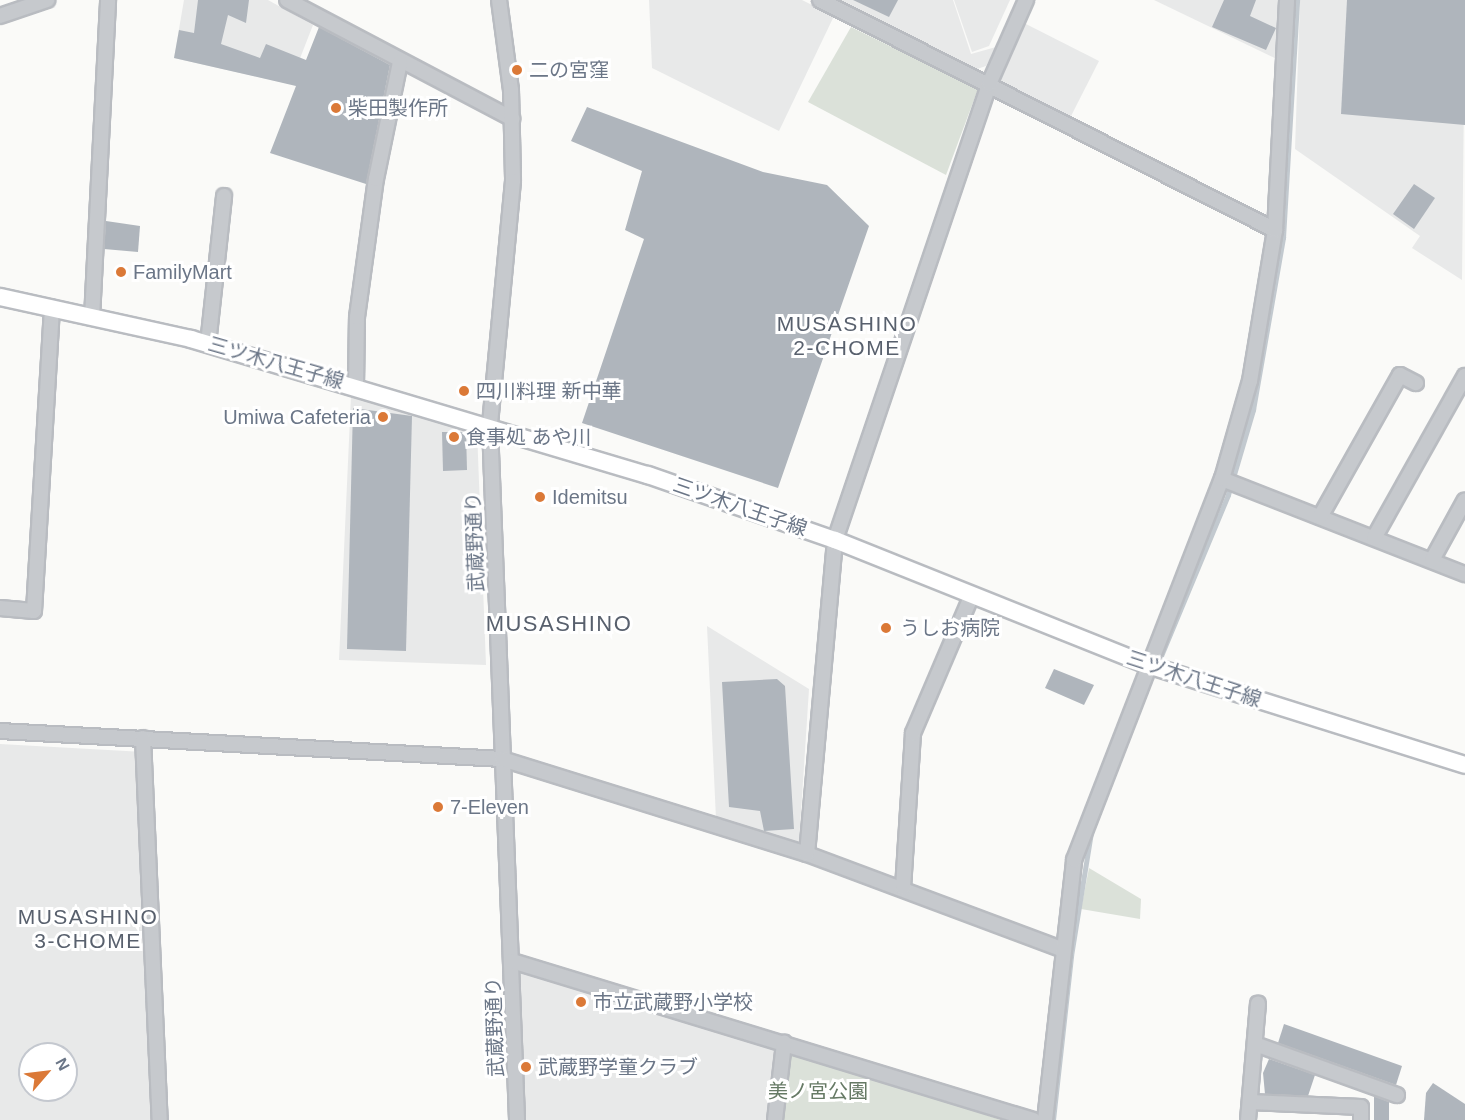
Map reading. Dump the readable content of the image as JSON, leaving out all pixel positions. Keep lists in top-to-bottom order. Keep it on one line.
{"streets":{"main road":["三ツ木八王子線"],"street":["武蔵野通り"]},"crossings":[["三ツ木八王子線","武蔵野通り"]],"districts":["MUSASHINO 2-CHOME","MUSASHINO","MUSASHINO 3-CHOME"],"parks":["美ノ宮公園"],"places":["二の宮窪","柴田製作所","FamilyMart","四川料理 新中華","Umiwa Cafeteria","食事処 あや川","Idemitsu","うしお病院","7-Eleven","市立武蔵野小学校","武蔵野学童クラブ"],"north":"top right"}
